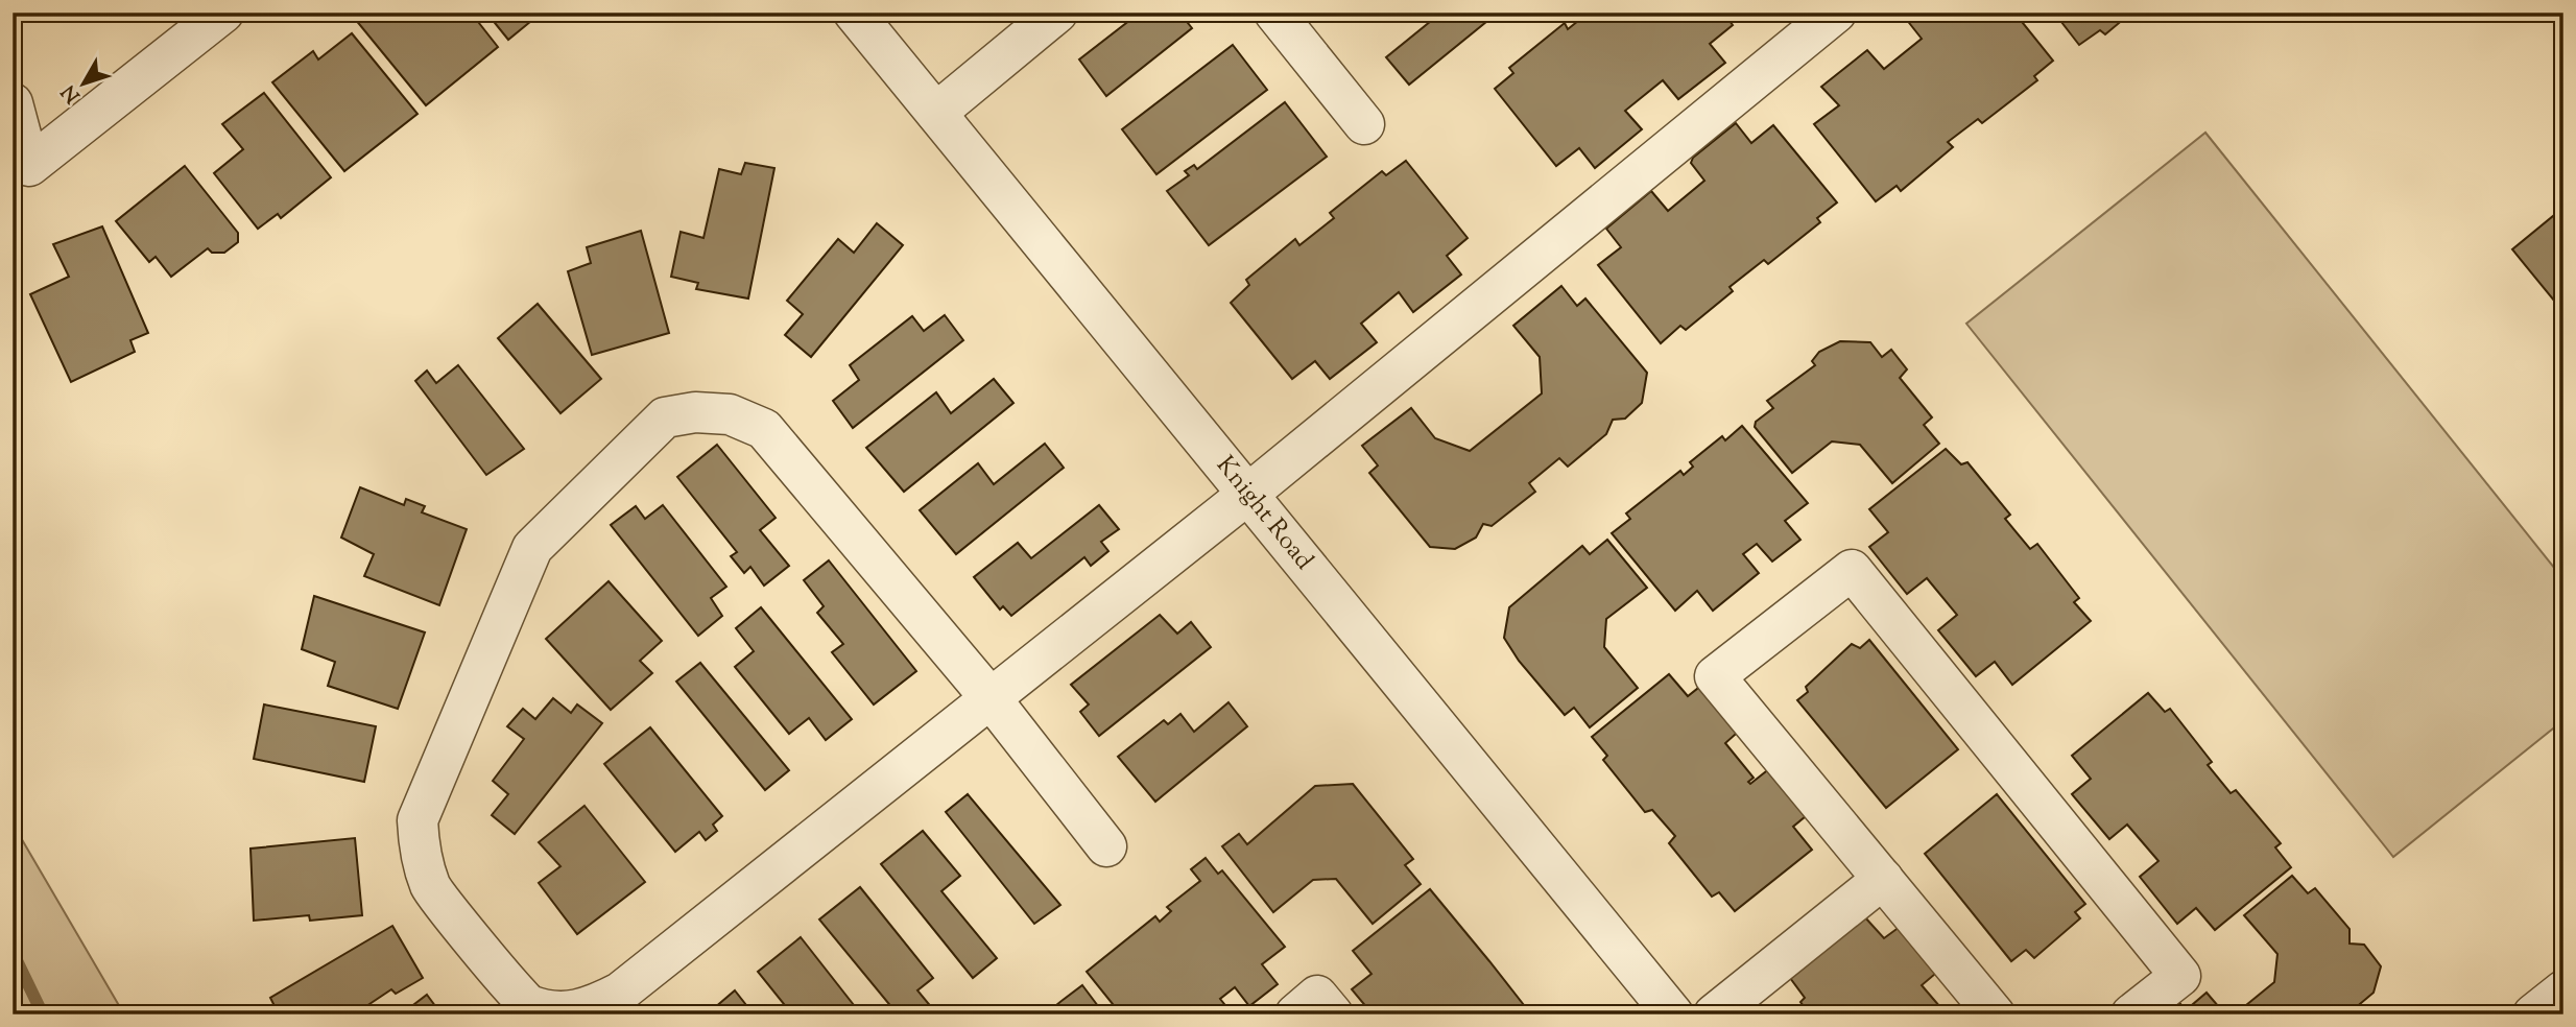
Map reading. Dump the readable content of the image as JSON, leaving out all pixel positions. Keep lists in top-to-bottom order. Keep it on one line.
{"streets":{"street":["Knight Road"]},"north":"bottom left"}
